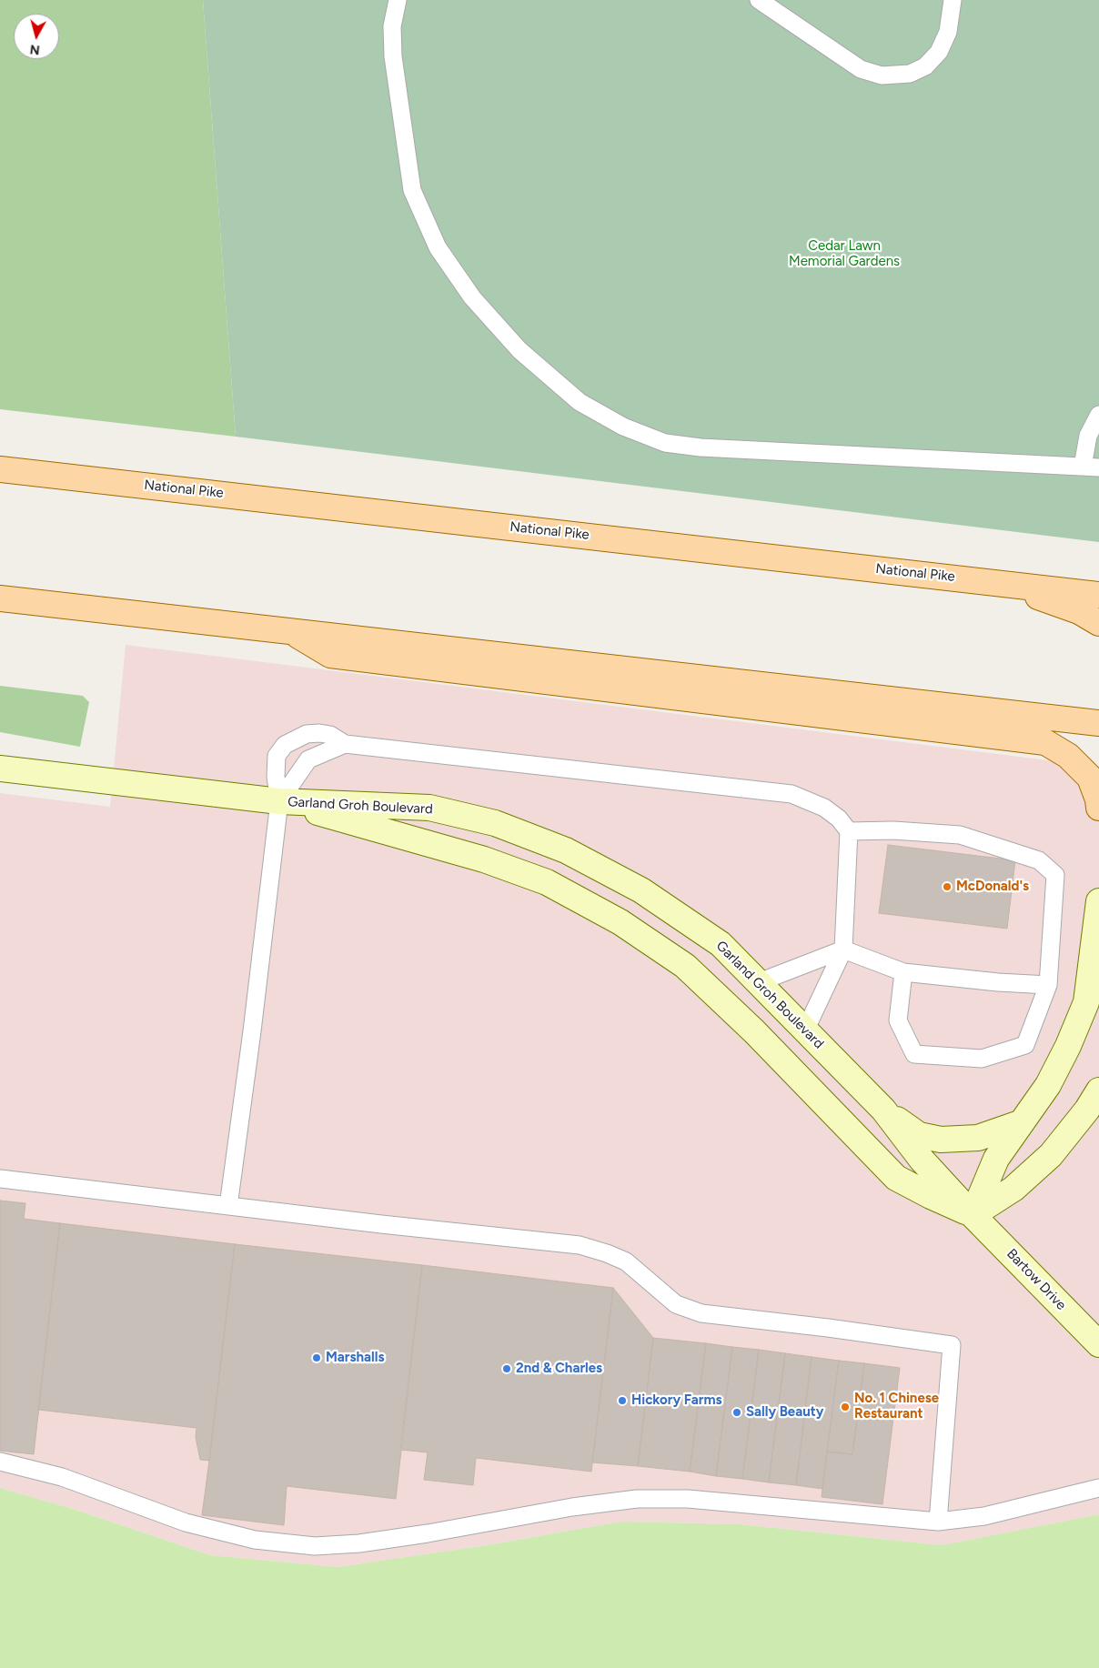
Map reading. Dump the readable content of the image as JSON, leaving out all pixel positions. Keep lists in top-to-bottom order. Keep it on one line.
{"streets":{"main road":["National Pike"],"street":["Garland Groh Boulevard","Bartow Drive"]},"crossings":[["Garland Groh Boulevard","Bartow Drive"]],"parks":["Cedar Lawn Memorial Gardens"],"places":["McDonald's","Marshalls","2nd & Charles","Hickory Farms","No. 1 Chinese Restaurant","Sally Beauty"],"north":"bottom"}
